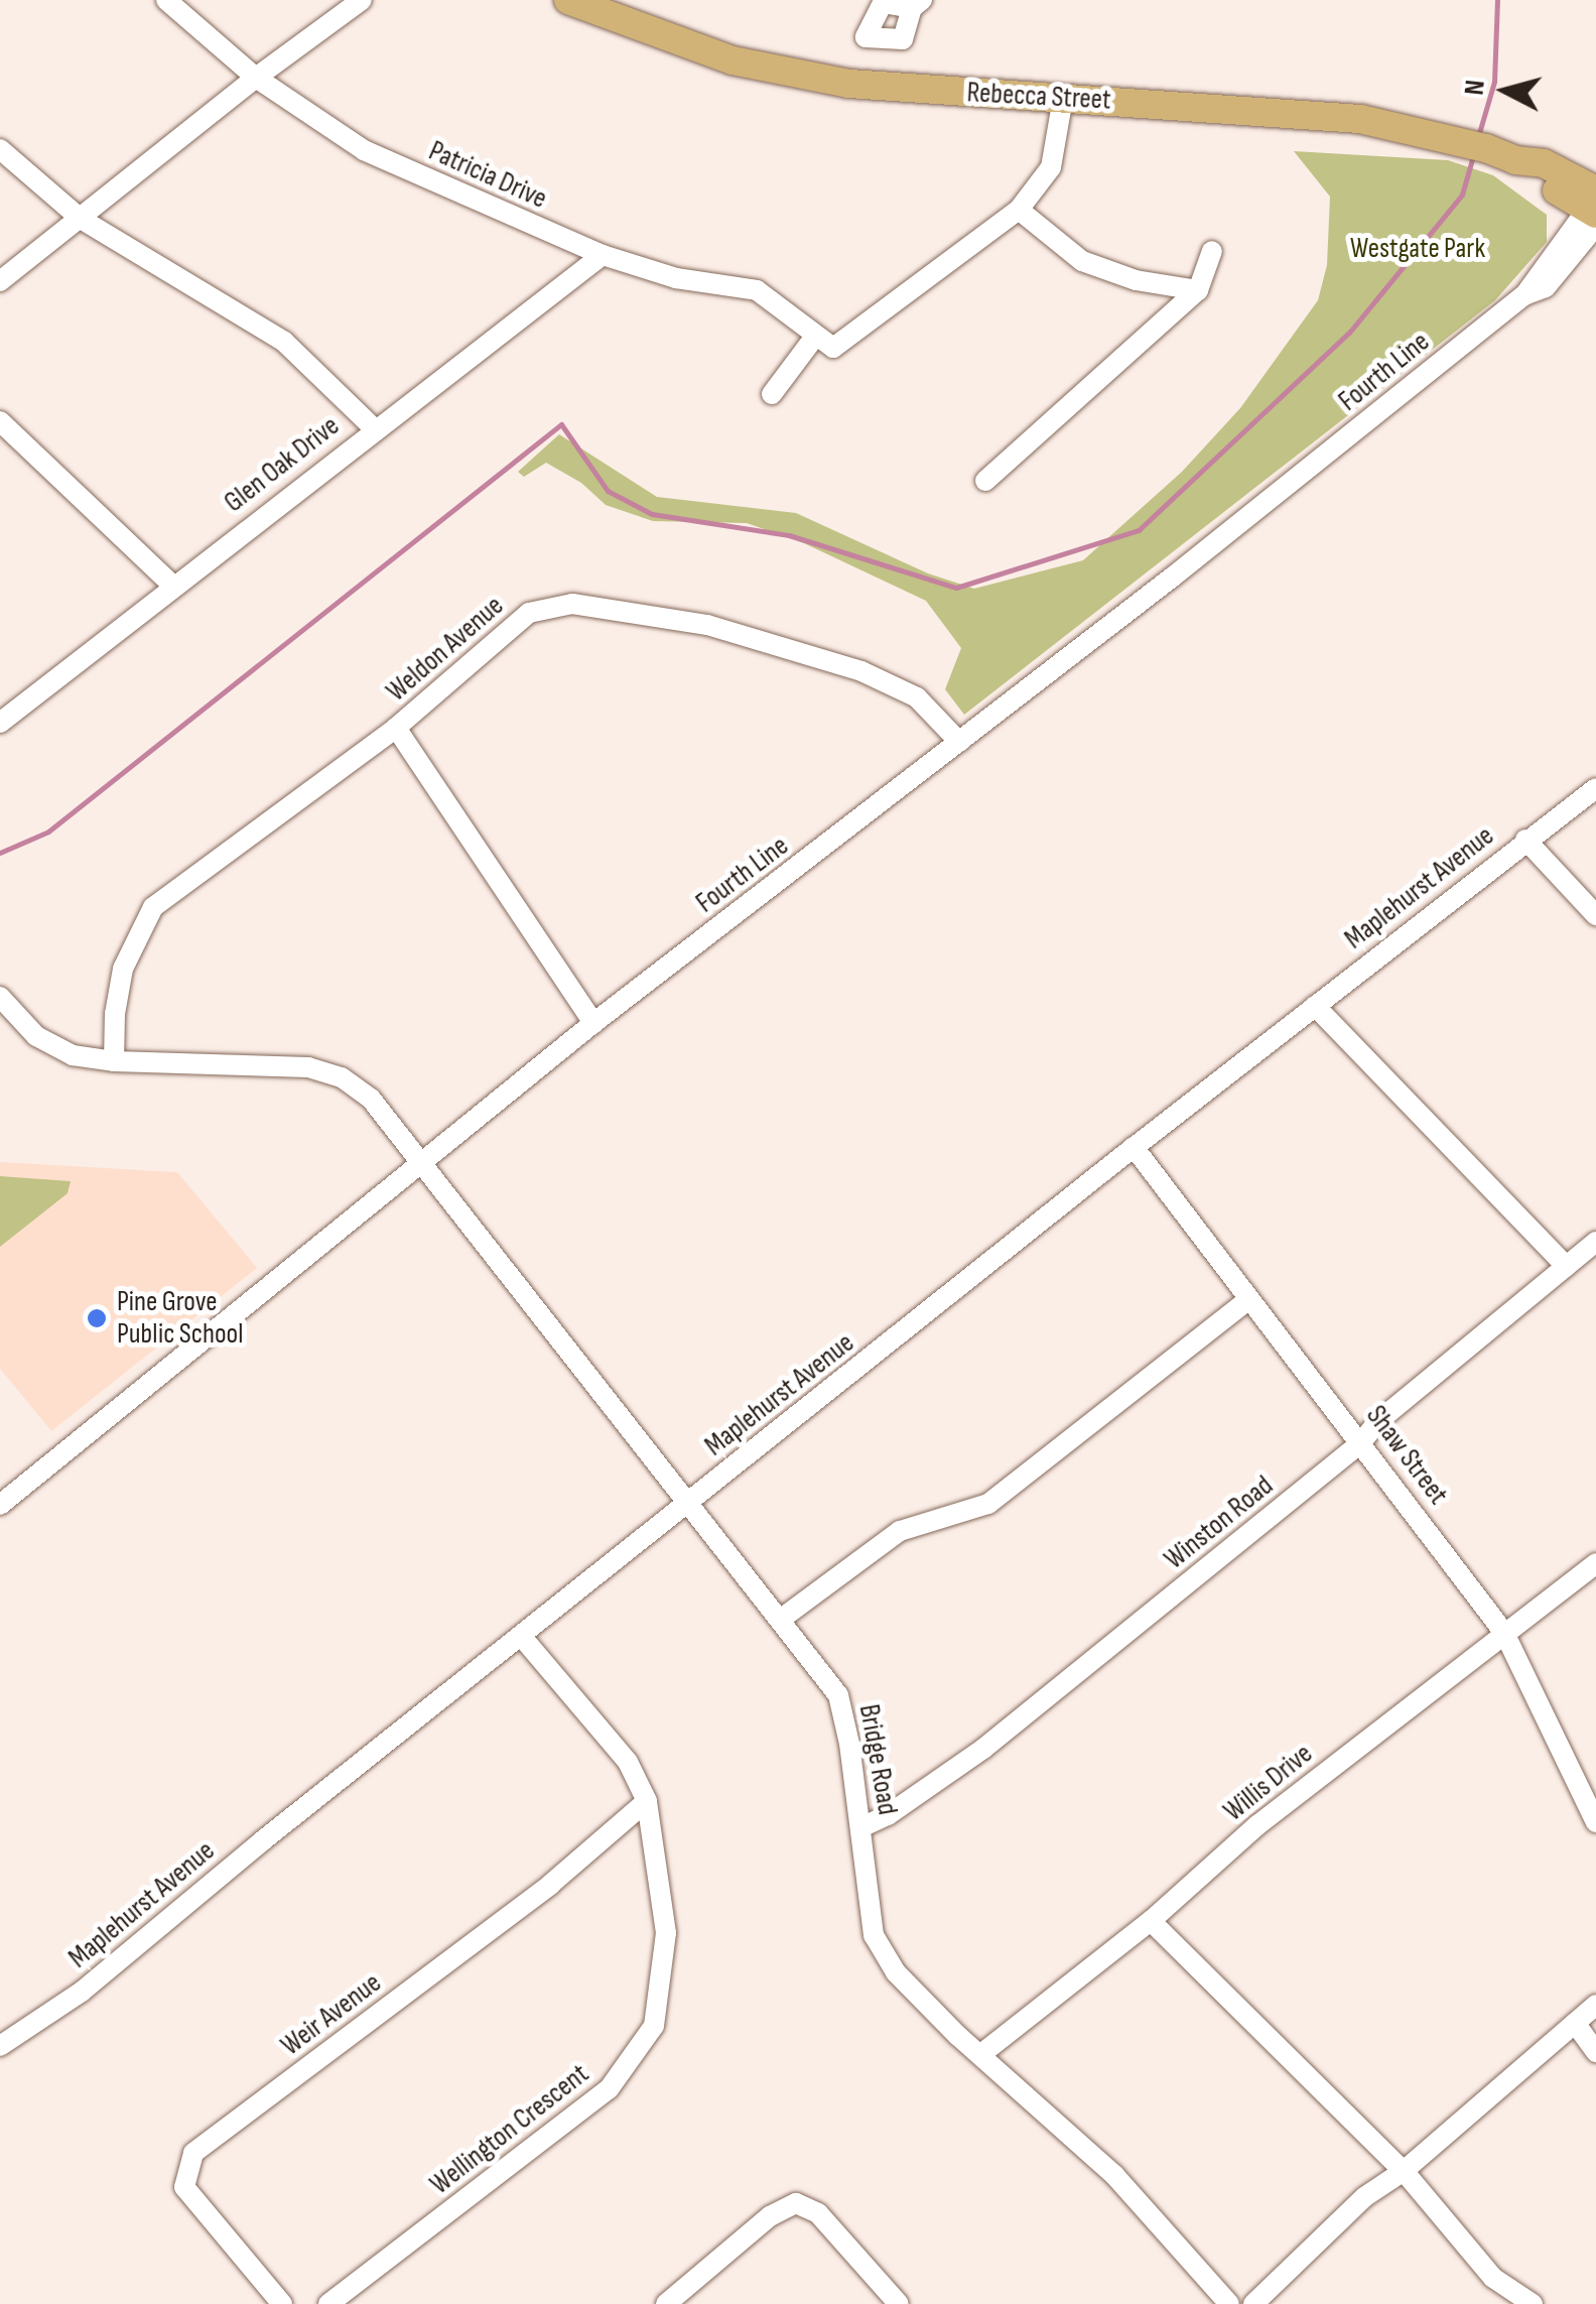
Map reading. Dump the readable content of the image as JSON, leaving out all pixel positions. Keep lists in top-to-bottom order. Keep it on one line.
{"streets":{"main road":["Rebecca Street"],"street":["Patricia Drive","Fourth Line","Glen Oak Drive","Weldon Avenue","Maplehurst Avenue","Shaw Street","Winston Road","Bridge Road","Willis Drive","Weir Avenue","Wellington Crescent"]},"crossings":[["Rebecca Street","Fourth Line"],["Patricia Drive","Glen Oak Drive"],["Fourth Line","Weldon Avenue"],["Fourth Line","Bridge Road"],["Weldon Avenue","Bridge Road"],["Maplehurst Avenue","Shaw Street"],["Maplehurst Avenue","Bridge Road"],["Maplehurst Avenue","Wellington Crescent"],["Shaw Street","Winston Road"],["Shaw Street","Willis Drive"],["Winston Road","Bridge Road"],["Bridge Road","Willis Drive"],["Weir Avenue","Wellington Crescent"]],"parks":["Westgate Park"],"places":["Pine Grove Public School"],"north":"left"}
